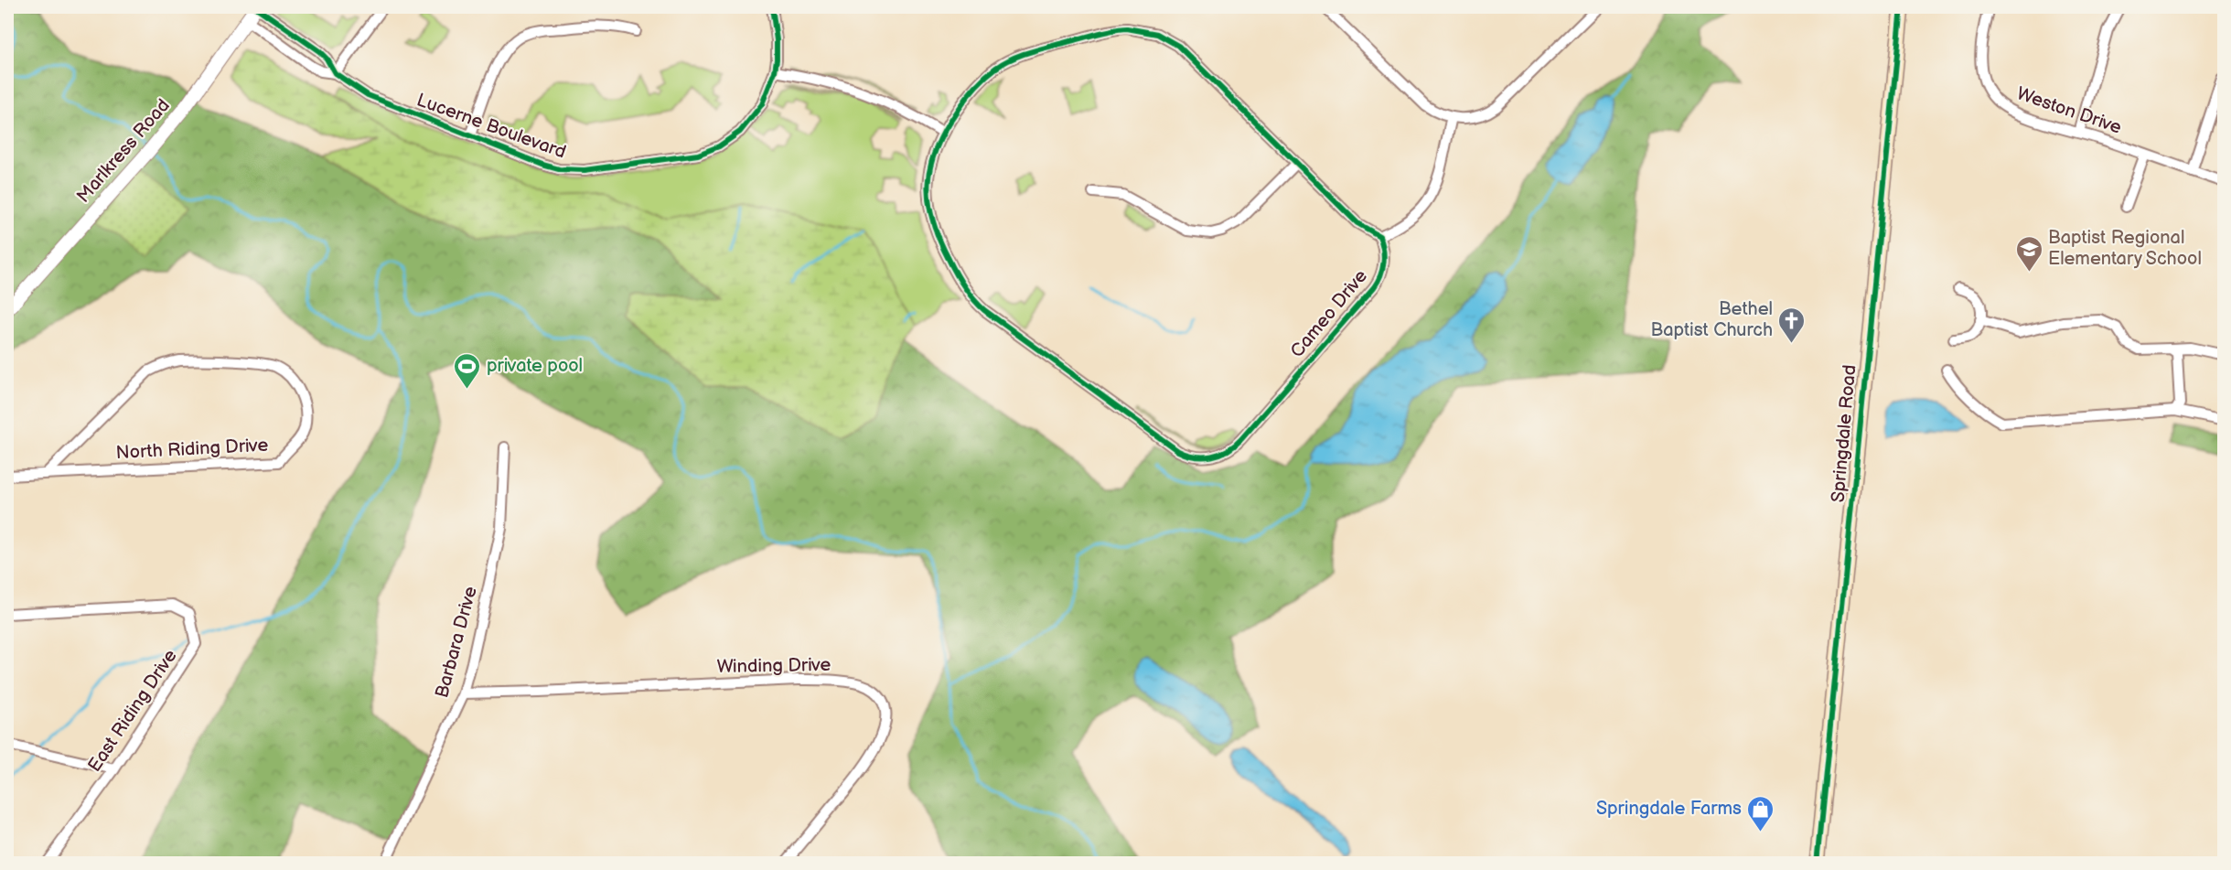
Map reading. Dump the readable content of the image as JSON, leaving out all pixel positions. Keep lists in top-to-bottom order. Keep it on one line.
{"streets":{"main road":["Springdale Road"],"street":["Weston Drive","Lucerne Boulevard","Marlkress Road","Cameo Drive","North Riding Drive","Barbara Drive","Winding Drive","East Riding Drive"]},"crossings":[["Lucerne Boulevard","Marlkress Road"],["Barbara Drive","Winding Drive"]],"places":{"school or university":["Baptist Regional Elementary School"],"church":["Bethel Baptist Church"],"sports":["private pool"],"shop":["Springdale Farms"]}}
